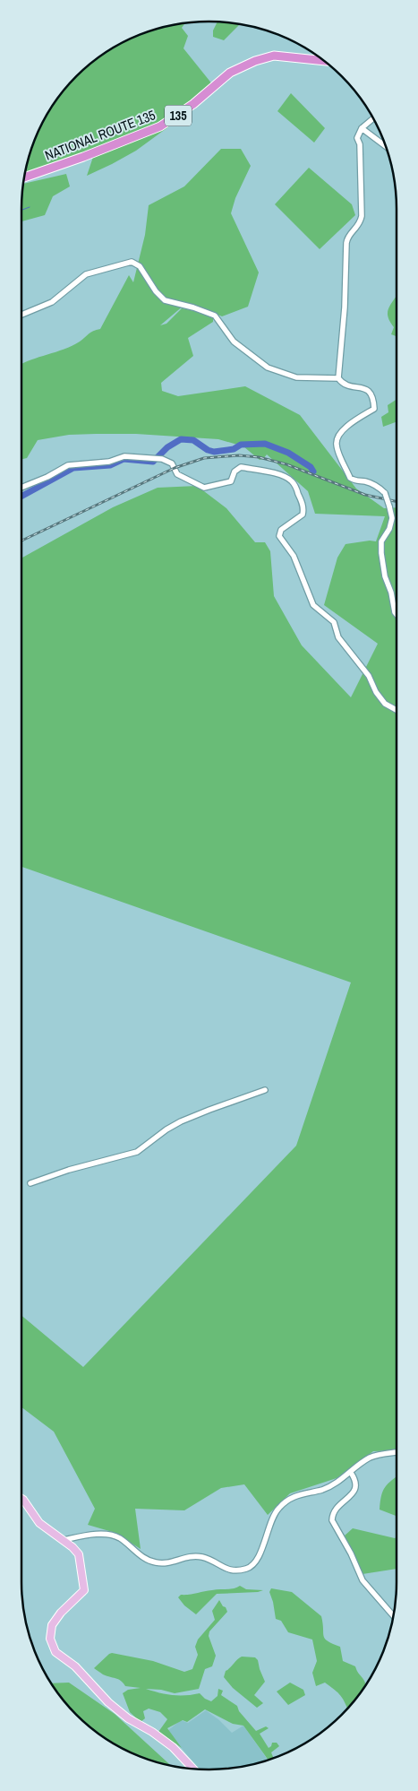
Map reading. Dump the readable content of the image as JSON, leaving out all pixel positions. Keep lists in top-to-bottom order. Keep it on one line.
{"streets":{"highway":["135","NATIONAL ROUTE 135"]}}
